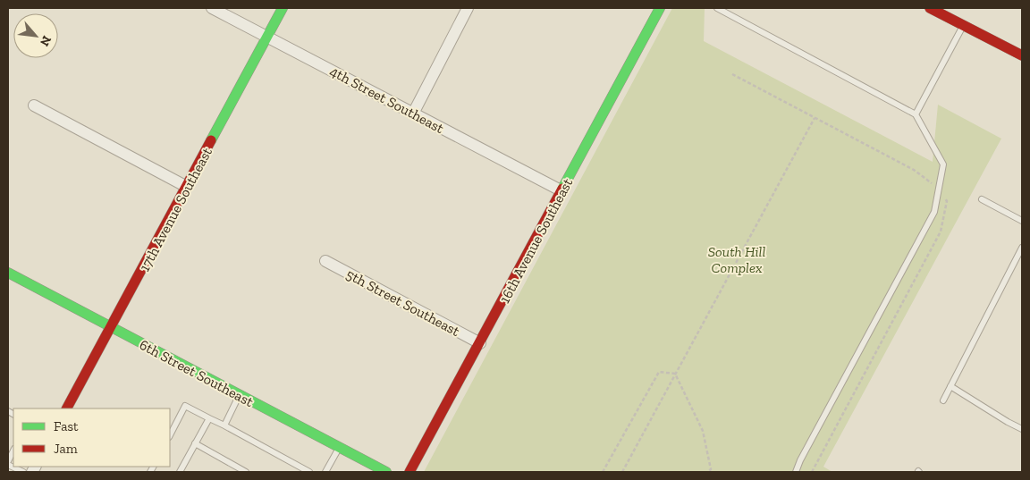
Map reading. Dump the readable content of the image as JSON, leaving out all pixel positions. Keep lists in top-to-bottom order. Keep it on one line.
{"streets":{"street":["4th Street Southeast","17th Avenue Southeast","16th Avenue Southeast","5th Street Southeast","6th Street Southeast"]},"crossings":[["4th Street Southeast","17th Avenue Southeast"],["4th Street Southeast","16th Avenue Southeast"],["17th Avenue Southeast","6th Street Southeast"],["16th Avenue Southeast","5th Street Southeast"]],"parks":["South Hill Complex"],"legend":["Fast","Jam"],"north":"bottom right"}
